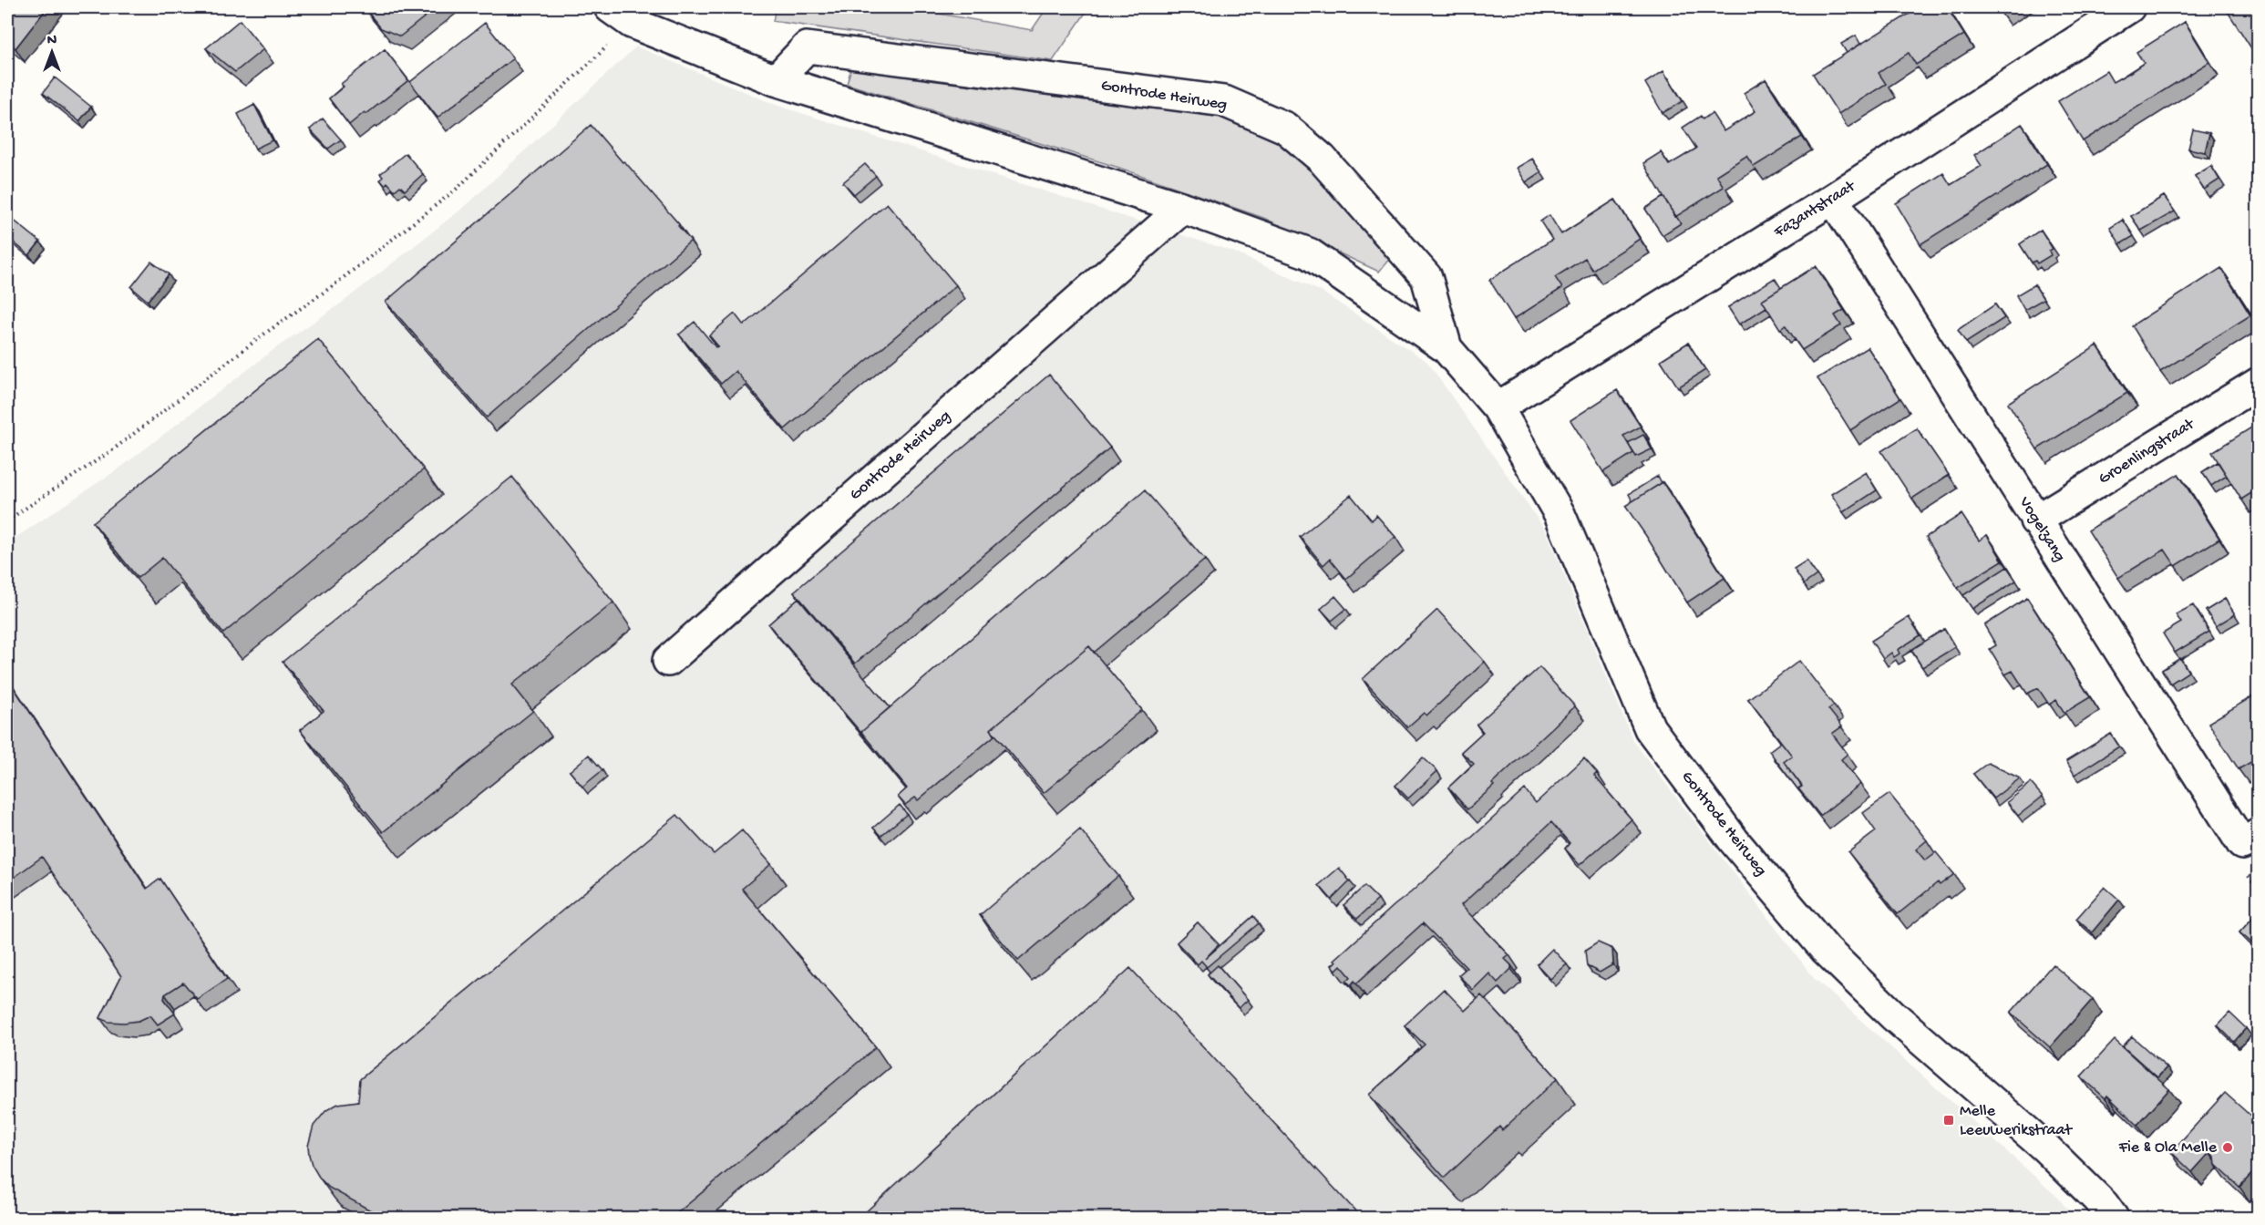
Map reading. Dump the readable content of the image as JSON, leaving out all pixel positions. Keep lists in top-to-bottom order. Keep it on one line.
{"streets":{"street":["Gontrode Heirweg","Fazantstraat","Groenlingstraat","Vogelzang"]},"crossings":[["Gontrode Heirweg","Fazantstraat"],["Fazantstraat","Vogelzang"],["Groenlingstraat","Vogelzang"]],"places":{"transit":["Melle Leeuwerikstraat"],"other":["Fie & Ola Melle"]},"north":"top"}
